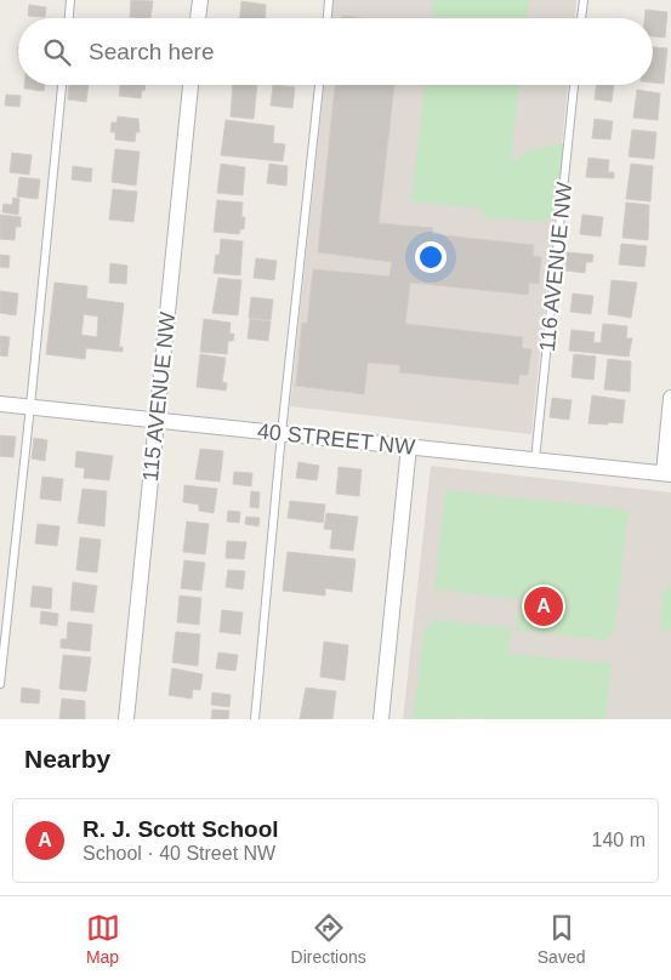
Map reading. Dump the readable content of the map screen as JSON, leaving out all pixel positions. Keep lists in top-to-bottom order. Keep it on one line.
{"streets":{"street":["115 AVENUE NW","40 STREET NW"],"lane":["116 AVENUE NW"]},"crossings":[["116 AVENUE NW","40 STREET NW"],["115 AVENUE NW","40 STREET NW"]],"page":{"search":"Search here","pins":"A","heading":"Nearby","list":[{"mark":"A","name":"R. J. Scott School","note":"School · 40 Street NW","value":"140 m"}],"nav":["Map","Directions","Saved"]}}
